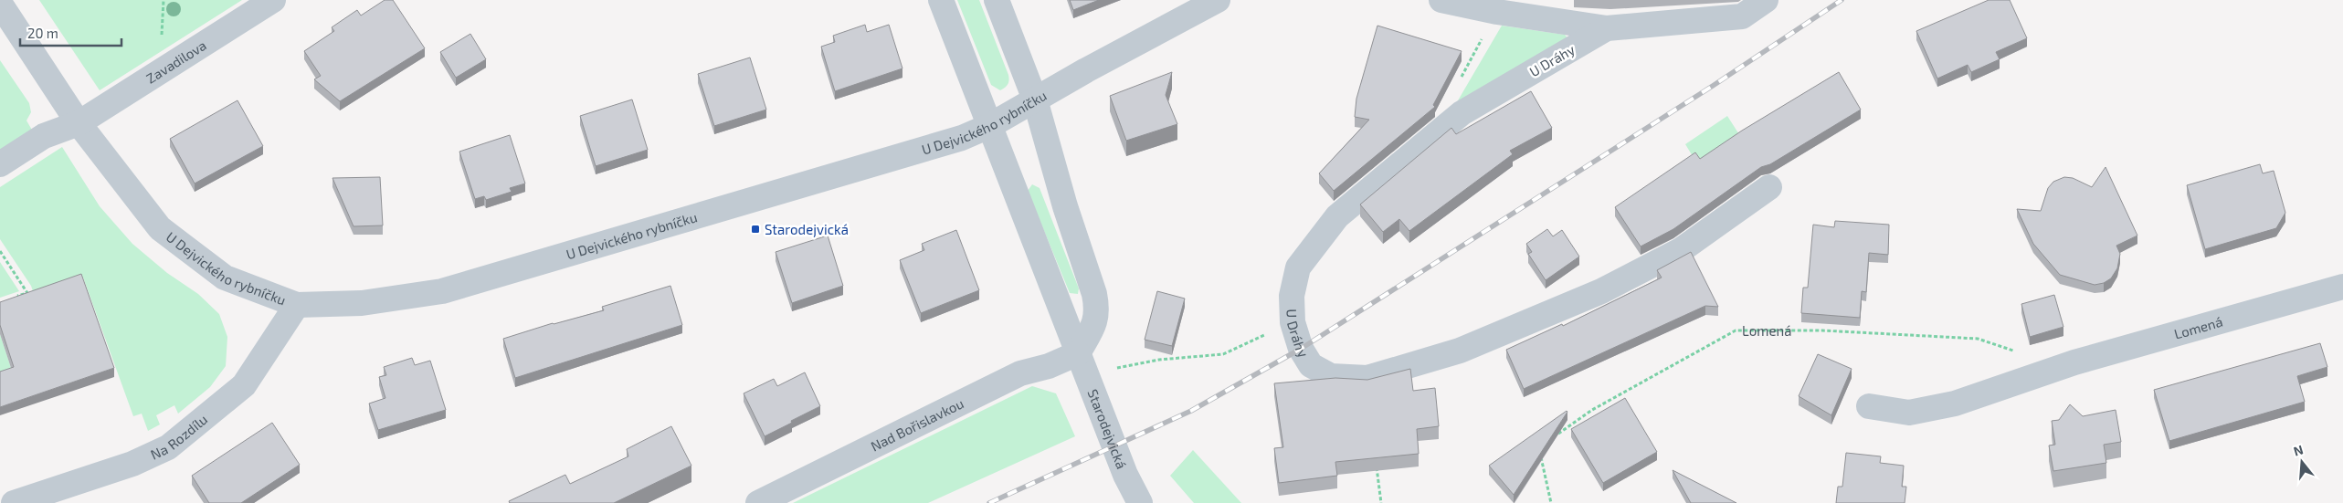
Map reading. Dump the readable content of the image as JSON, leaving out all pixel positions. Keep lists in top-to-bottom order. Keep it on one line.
{"streets":{"street":["U Dráhy","Zavadilova","U Dejvického rybníčku","Lomená","Nad Bořislavkou","Starodejvická","Na Rozdílu"]},"crossings":[["Zavadilova","U Dejvického rybníčku"],["U Dejvického rybníčku","Starodejvická"],["U Dejvického rybníčku","Na Rozdílu"],["Nad Bořislavkou","Starodejvická"]],"places":{"transit":["Starodejvická"]},"scale_bar":"20 m","north":"top"}
